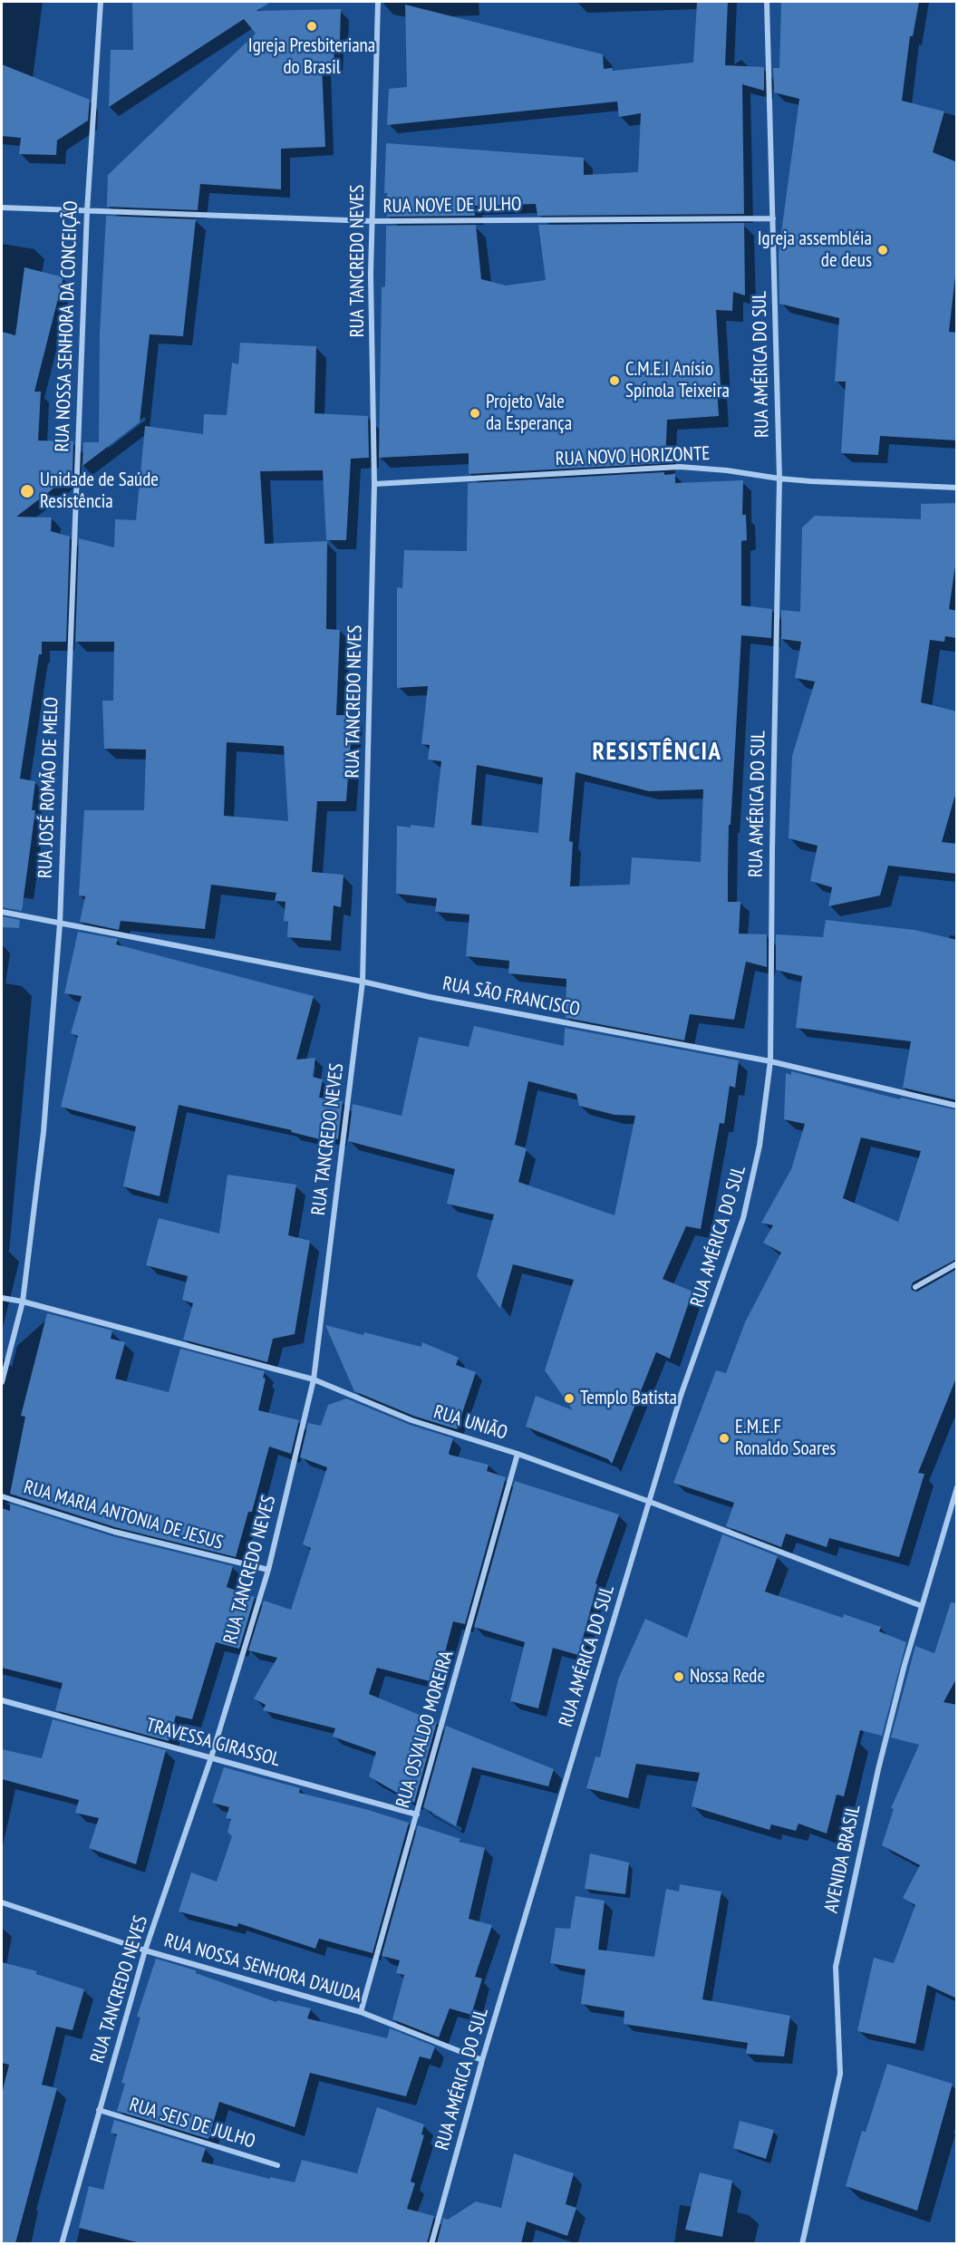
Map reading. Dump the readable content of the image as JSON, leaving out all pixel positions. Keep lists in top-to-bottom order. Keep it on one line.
{"streets":{"street":["RUA NOVE DE JULHO","RUA TANCREDO NEVES","RUA NOSSA SENHORA DA CONCEIÇÃO","RUA AMÉRICA DO SUL","RUA NOVO HORIZONTE","RUA JOSÉ ROMÃO DE MELO","RUA SÃO FRANCISCO","RUA UNIÃO","RUA MARIA ANTONIA DE JESUS","RUA OSVALDO MOREIRA","TRAVESSA GIRASSOL","AVENIDA BRASIL","RUA NOSSA SENHORA D'AJUDA","RUA SEIS DE JULHO"]},"crossings":[["RUA NOVE DE JULHO","RUA TANCREDO NEVES"],["RUA NOVE DE JULHO","RUA NOSSA SENHORA DA CONCEIÇÃO"],["RUA NOVE DE JULHO","RUA AMÉRICA DO SUL"],["RUA TANCREDO NEVES","RUA NOVO HORIZONTE"],["RUA TANCREDO NEVES","RUA SÃO FRANCISCO"],["RUA TANCREDO NEVES","RUA UNIÃO"],["RUA TANCREDO NEVES","RUA MARIA ANTONIA DE JESUS"],["RUA TANCREDO NEVES","TRAVESSA GIRASSOL"],["RUA TANCREDO NEVES","RUA NOSSA SENHORA D'AJUDA"],["RUA TANCREDO NEVES","RUA SEIS DE JULHO"],["RUA NOSSA SENHORA DA CONCEIÇÃO","RUA JOSÉ ROMÃO DE MELO"],["RUA AMÉRICA DO SUL","RUA NOVO HORIZONTE"],["RUA AMÉRICA DO SUL","RUA SÃO FRANCISCO"],["RUA AMÉRICA DO SUL","RUA UNIÃO"],["RUA AMÉRICA DO SUL","RUA NOSSA SENHORA D'AJUDA"],["RUA JOSÉ ROMÃO DE MELO","RUA SÃO FRANCISCO"],["RUA JOSÉ ROMÃO DE MELO","RUA UNIÃO"],["RUA UNIÃO","RUA OSVALDO MOREIRA"],["RUA UNIÃO","AVENIDA BRASIL"],["RUA OSVALDO MOREIRA","TRAVESSA GIRASSOL"],["RUA OSVALDO MOREIRA","RUA NOSSA SENHORA D'AJUDA"]],"districts":["RESISTÊNCIA"],"places":["Igreja Presbiteriana do Brasil","Igreja assembléia de deus","C.M.E.I Anísio Spínola Teixeira","Projeto Vale da Esperança","Unidade de Saúde Resistência","Templo Batista","E.M.E.F Ronaldo Soares","Nossa Rede"]}
